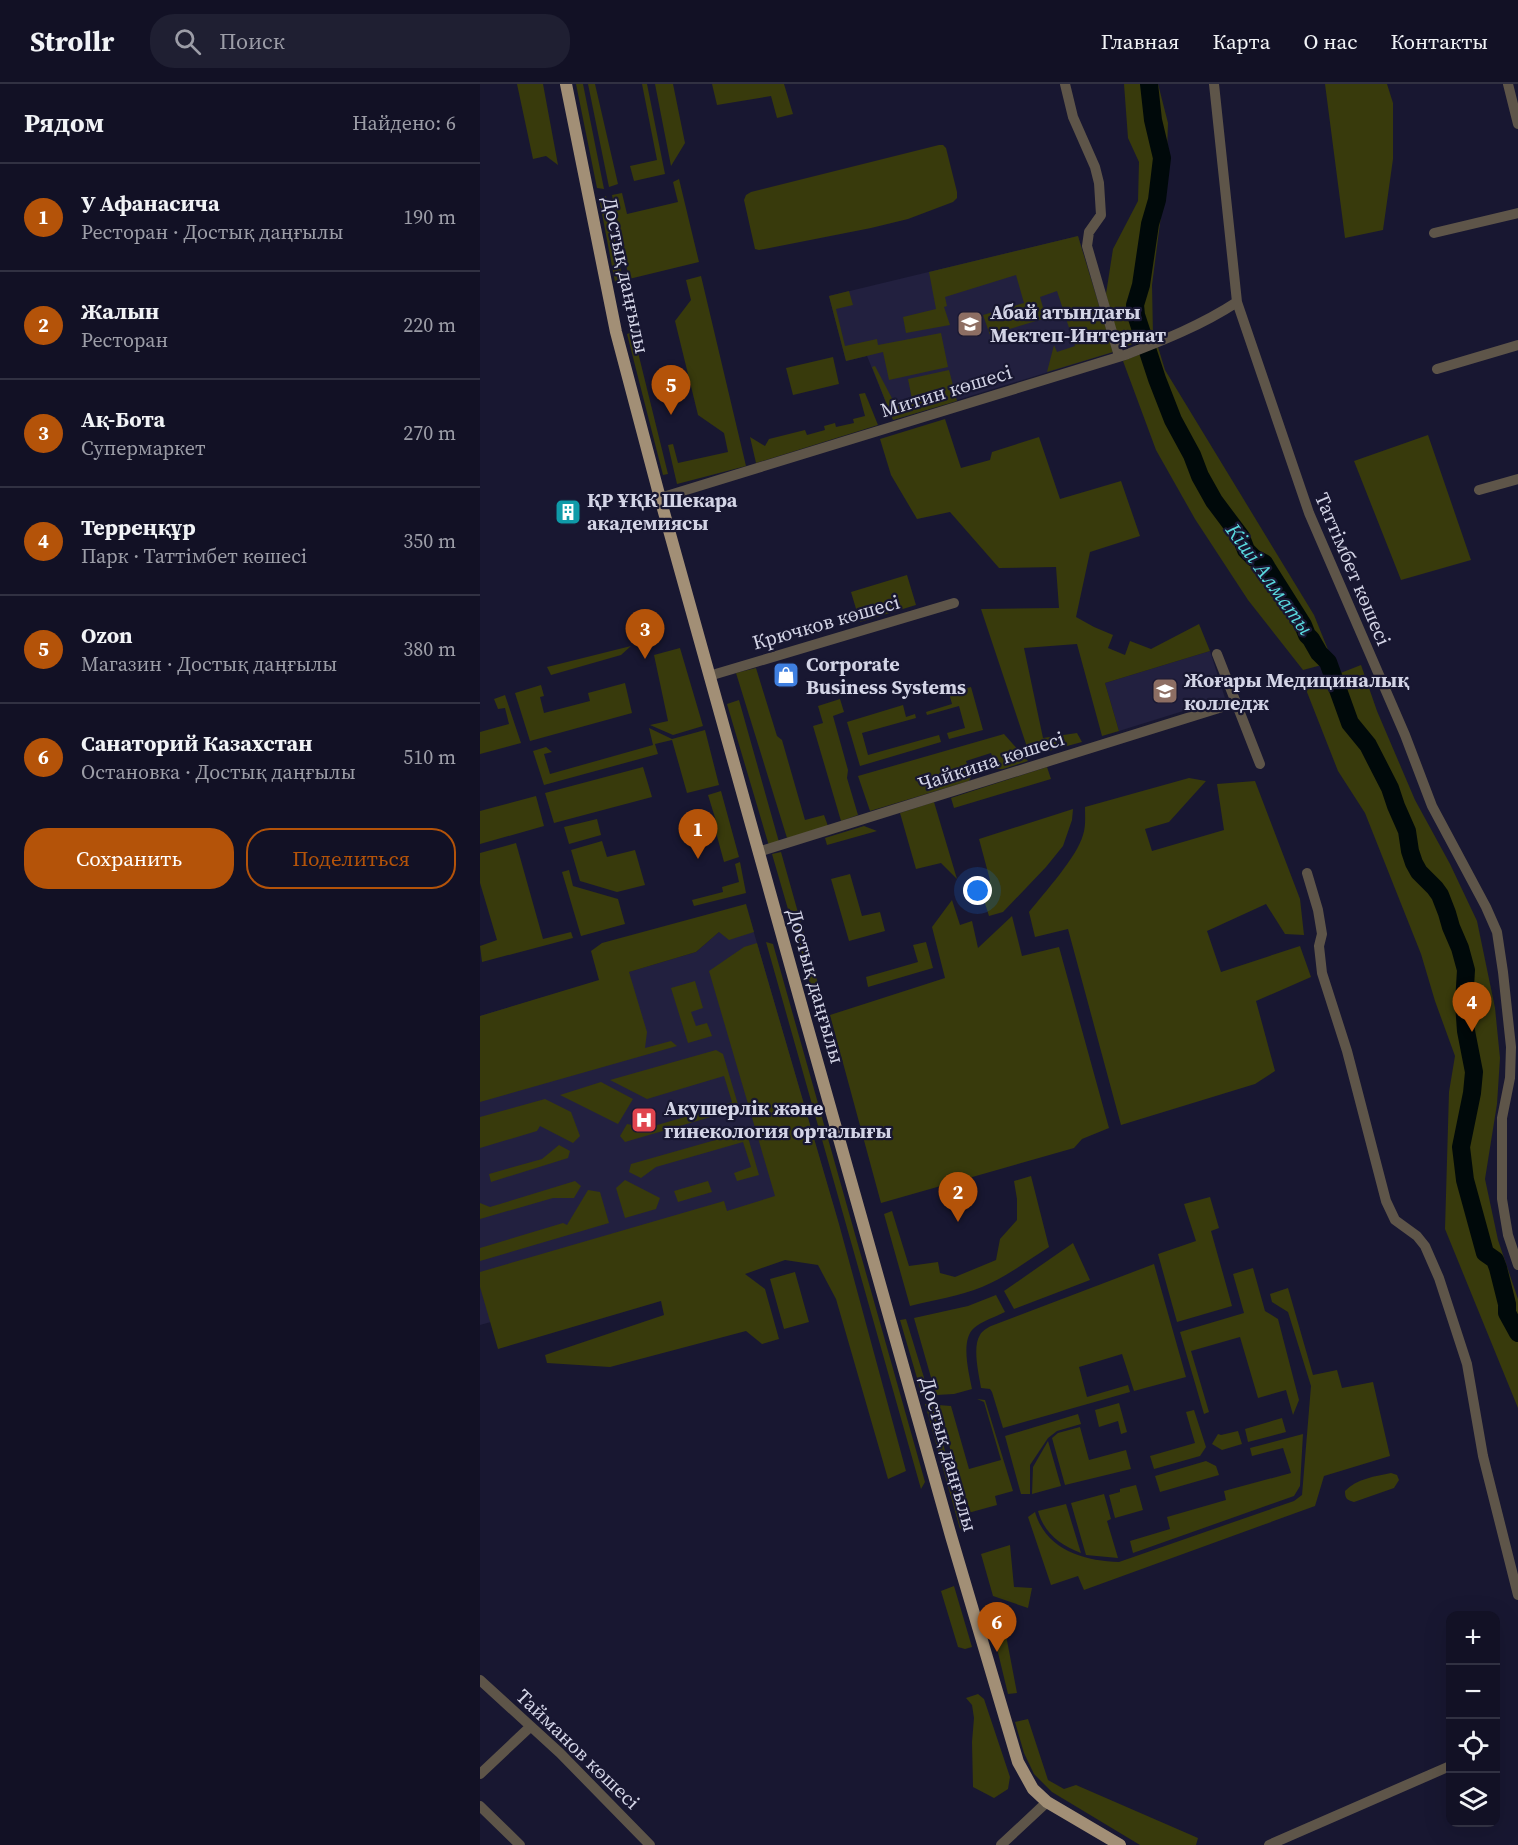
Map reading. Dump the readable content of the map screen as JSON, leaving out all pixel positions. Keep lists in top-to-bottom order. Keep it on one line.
{"streets":{"main road":["Достық даңғылы"],"street":["Митин көшесі","Таттімбет көшесі","Крючков көшесі","Чайкина көшесі","Тайманов көшесі"]},"crossings":[["Достық даңғылы","Митин көшесі"],["Достық даңғылы","Крючков көшесі"],["Достық даңғылы","Чайкина көшесі"],["Митин көшесі","Таттімбет көшесі"]],"water":["Кіші Алматы"],"places":{"school or university":["Абай атындағы Мектеп-Интернат","Жоғары Медициналық колледж"],"building":["ҚР ҰҚК Шекара академиясы"],"shop":["Corporate Business Systems"],"hospital":["Акушерлік және гинекология орталығы"]},"page":{"header":"Strollr","search":"Поиск","nav":["Главная","Карта","О нас","Контакты"],"heading":["Рядом","Найдено: 6"],"list":[{"mark":"1","name":"У Афанасича","note":"Ресторан · Достық даңғылы","value":"190 m"},{"mark":"2","name":"Жалын","note":"Ресторан","value":"220 m"},{"mark":"3","name":"Ақ-Бота","note":"Супермаркет","value":"270 m"},{"mark":"4","name":"Терреңқұр","note":"Парк · Таттімбет көшесі","value":"350 m"},{"mark":"5","name":"Ozon","note":"Магазин · Достық даңғылы","value":"380 m"},{"mark":"6","name":"Санаторий Казахстан","note":"Остановка · Достық даңғылы","value":"510 m"}],"pins":["5","3","1","4","2","6"],"buttons":["Сохранить","Поделиться"],"map_buttons":["+","−"]}}
